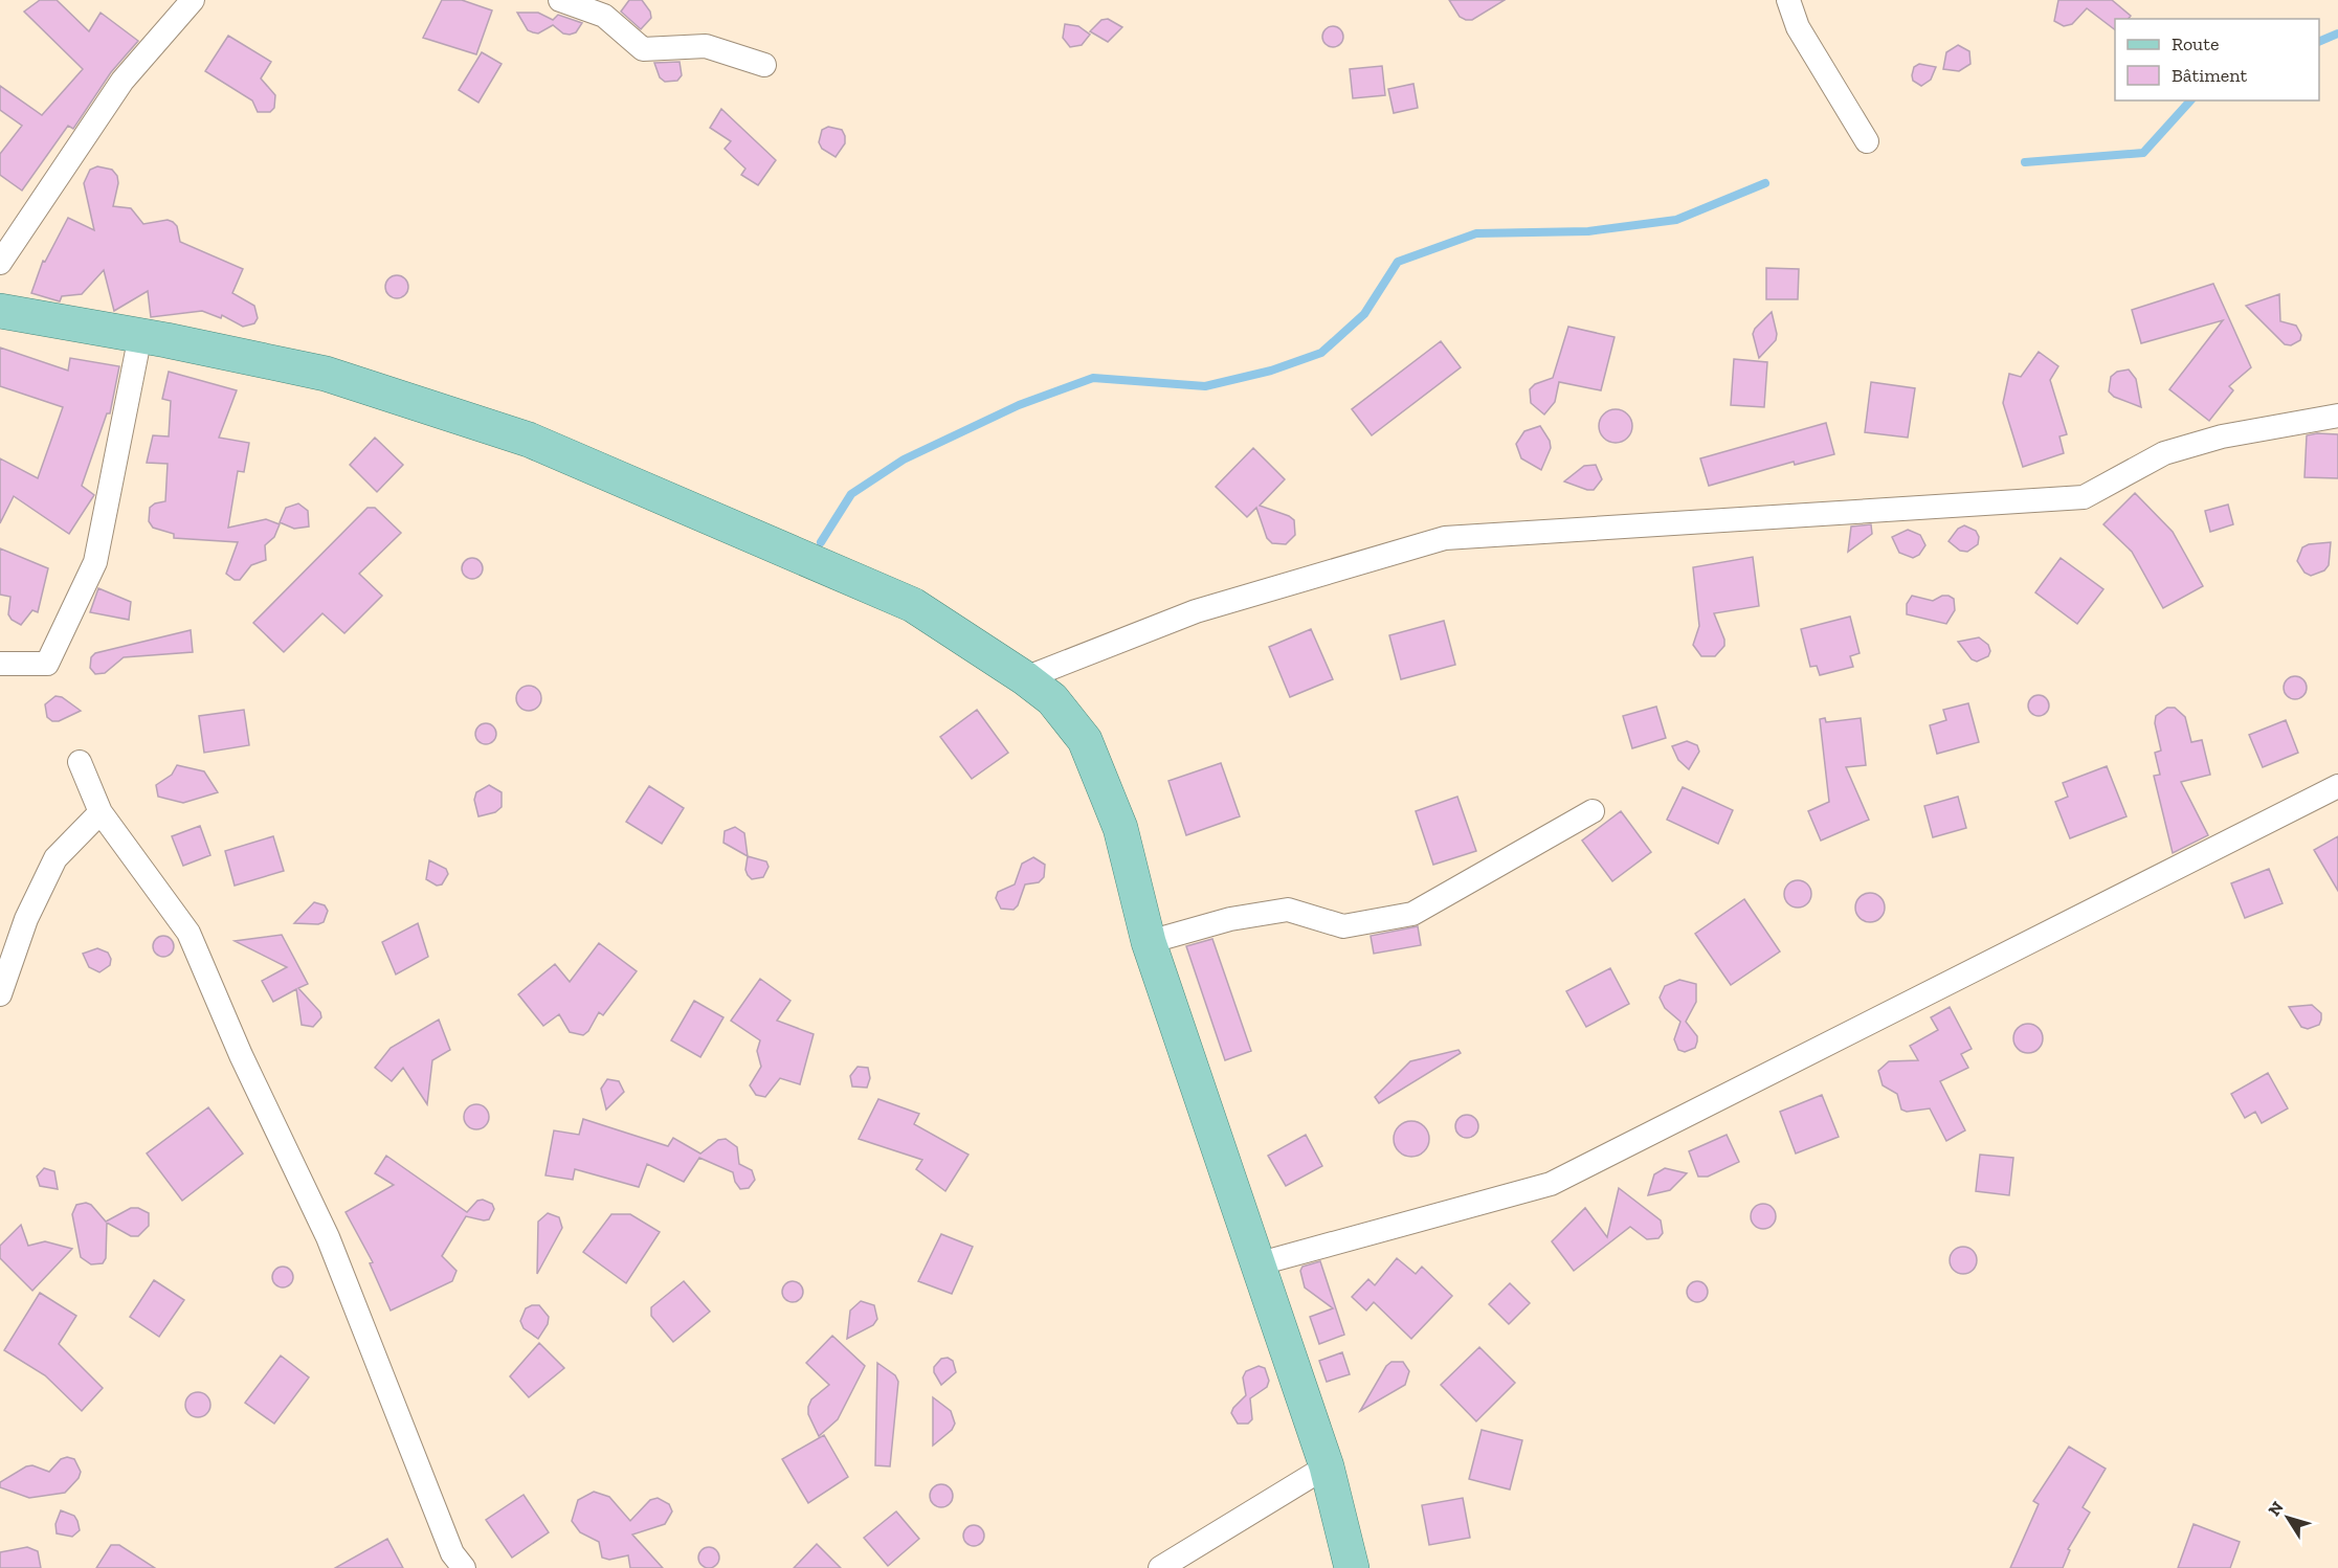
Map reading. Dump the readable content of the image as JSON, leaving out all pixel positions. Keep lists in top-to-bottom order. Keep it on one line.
{"legend":["Route","Bâtiment"],"north":"top left"}
